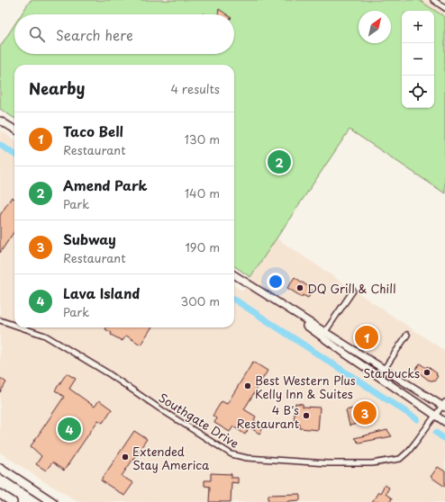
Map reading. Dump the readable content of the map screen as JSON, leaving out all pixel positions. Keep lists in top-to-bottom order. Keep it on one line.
{"streets":{"street":["Southgate Drive"]},"places":["DQ Grill & Chill","Starbucks","Best Western Plus Kelly Inn & Suites","4 B's Restaurant","Extended Stay America"],"north":"top right","page":{"map_buttons":["+","−"],"search":"Search here","heading":["Nearby","4 results"],"list":[{"mark":"1","name":"Taco Bell","note":"Restaurant","value":"130 m"},{"mark":"2","name":"Amend Park","note":"Park","value":"140 m"},{"mark":"3","name":"Subway","note":"Restaurant","value":"190 m"},{"mark":"4","name":"Lava Island","note":"Park","value":"300 m"}],"pins":["2","1","3","4"]}}
